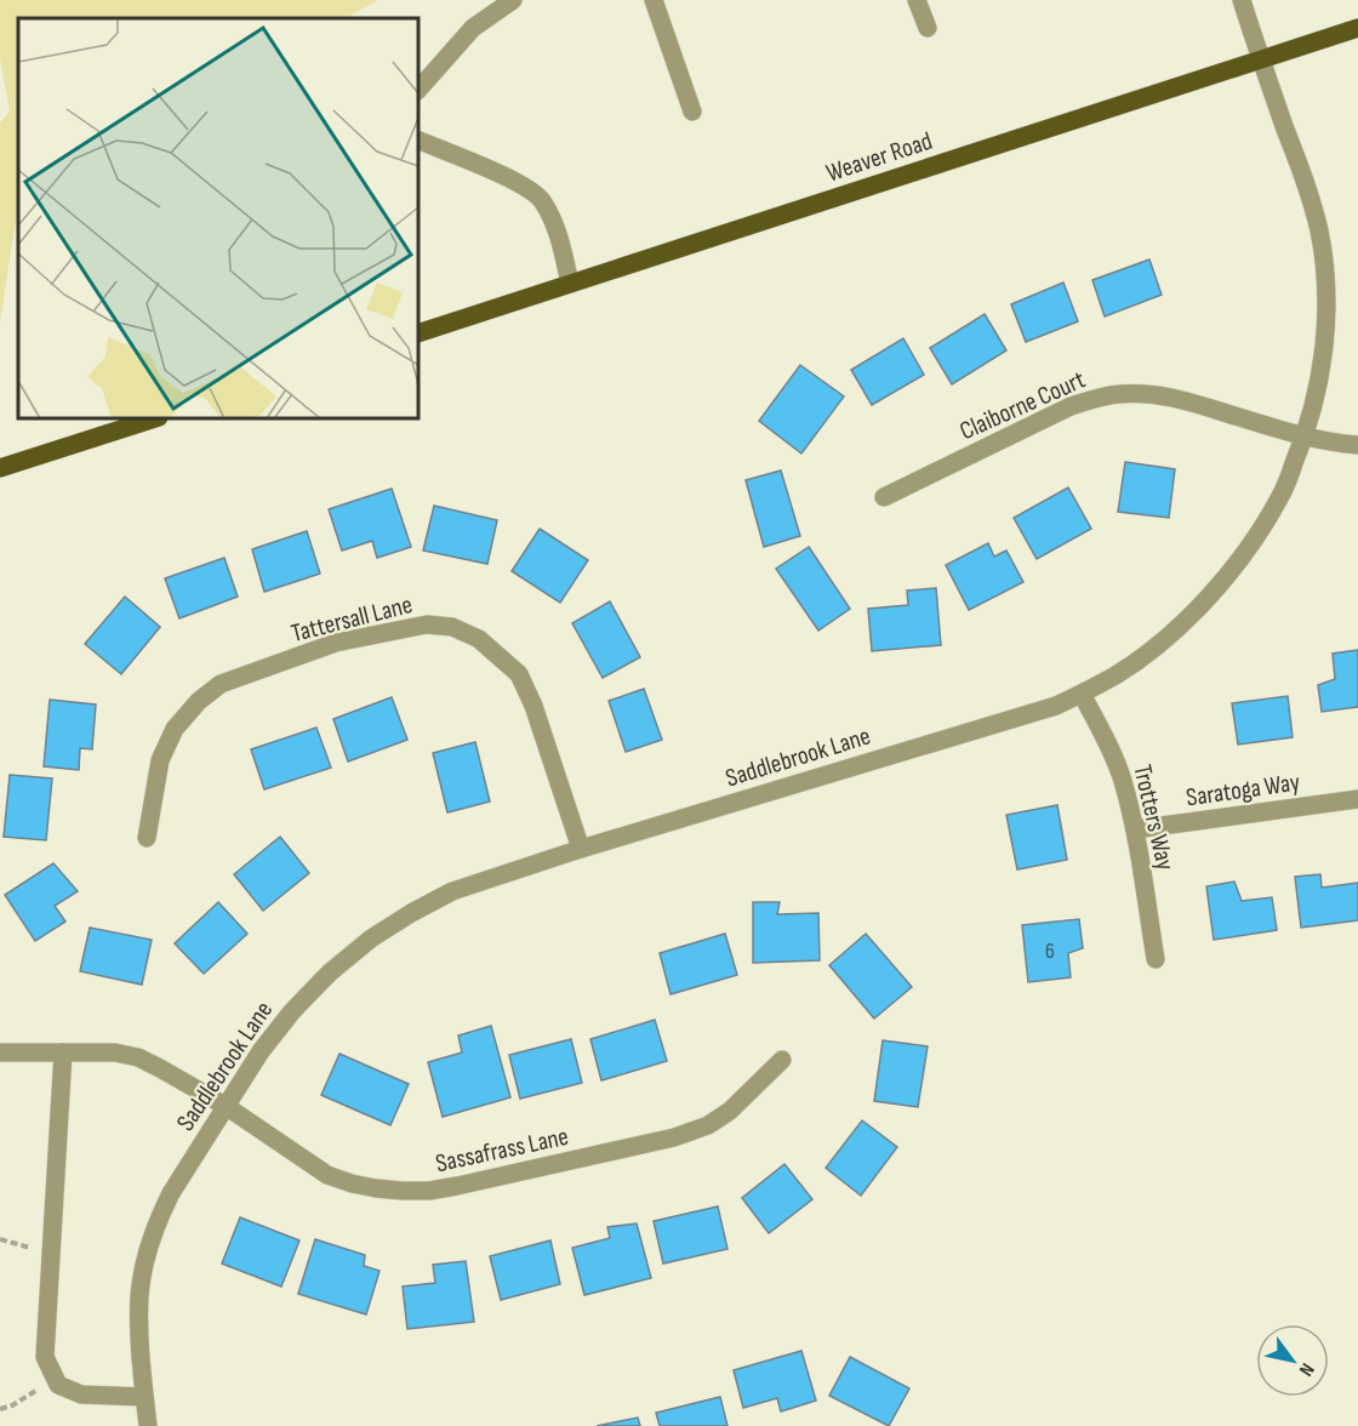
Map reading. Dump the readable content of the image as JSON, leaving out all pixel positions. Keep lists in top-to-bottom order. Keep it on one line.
{"streets":{"main road":["Weaver Road"],"street":["Claiborne Court","Tattersall Lane","Saddlebrook Lane","Saratoga Way","Trotters Way","Sassafrass Lane"]},"crossings":[["Weaver Road","Saddlebrook Lane"],["Claiborne Court","Saddlebrook Lane"],["Tattersall Lane","Saddlebrook Lane"],["Saddlebrook Lane","Trotters Way"],["Saddlebrook Lane","Sassafrass Lane"],["Saratoga Way","Trotters Way"]],"house_numbers":["6"],"north":"bottom right"}
